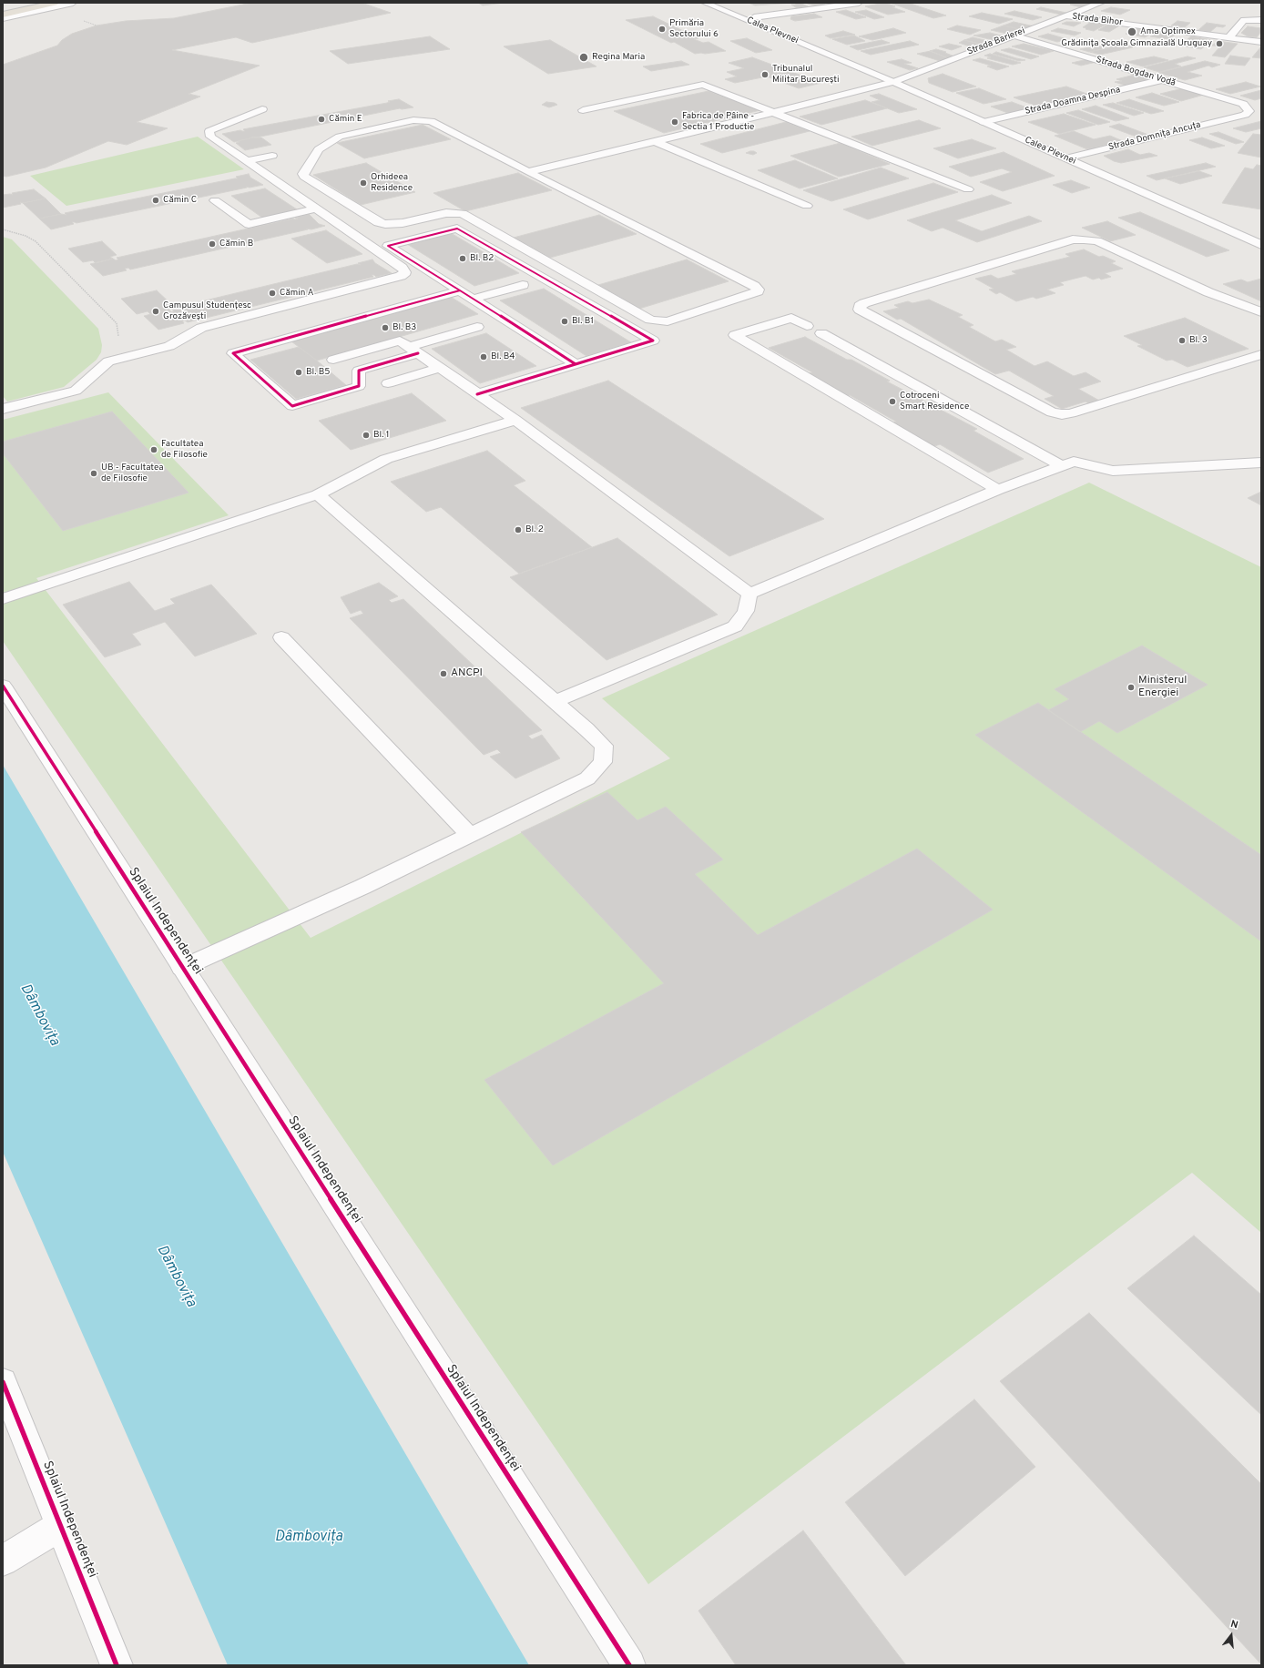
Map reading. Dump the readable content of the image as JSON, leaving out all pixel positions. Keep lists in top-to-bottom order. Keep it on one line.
{"streets":{"main road":["Strada Bihor","Calea Plevnei","Strada Barierei","Strada Bogdan Vodă","Strada Doamna Despina","Strada Domnița Ancuța","Splaiul Independenței"]},"crossings":[["Strada Bihor","Strada Barierei"],["Calea Plevnei","Strada Barierei"],["Calea Plevnei","Strada Doamna Despina"],["Calea Plevnei","Strada Domnița Ancuța"],["Strada Barierei","Strada Bogdan Vodă"],["Strada Bogdan Vodă","Strada Doamna Despina"],["Strada Bogdan Vodă","Strada Domnița Ancuța"]],"water":["Dâmbovița"],"places":["Primăria Sectorului 6","Ama Optimex","Grădinița Școala Gimnazială Uruguay","Regina Maria","Tribunalul Militar București","Cămin E","Fabrica de Pâine - Sectia 1 Productie","Orhideea Residence","Cămin C","Cămin B","Bl. B2","Cămin A","Campusul Studențesc Grozăvești","Bl. B1","Bl. B3","Bl. 3","Bl. B4","Bl. B5","Cotroceni Smart Residence","Bl. 1","Facultatea de Filosofie","UB - Facultatea de Filosofie","Bl. 2","ANCPI","Ministerul Energiei"],"north":"top"}
